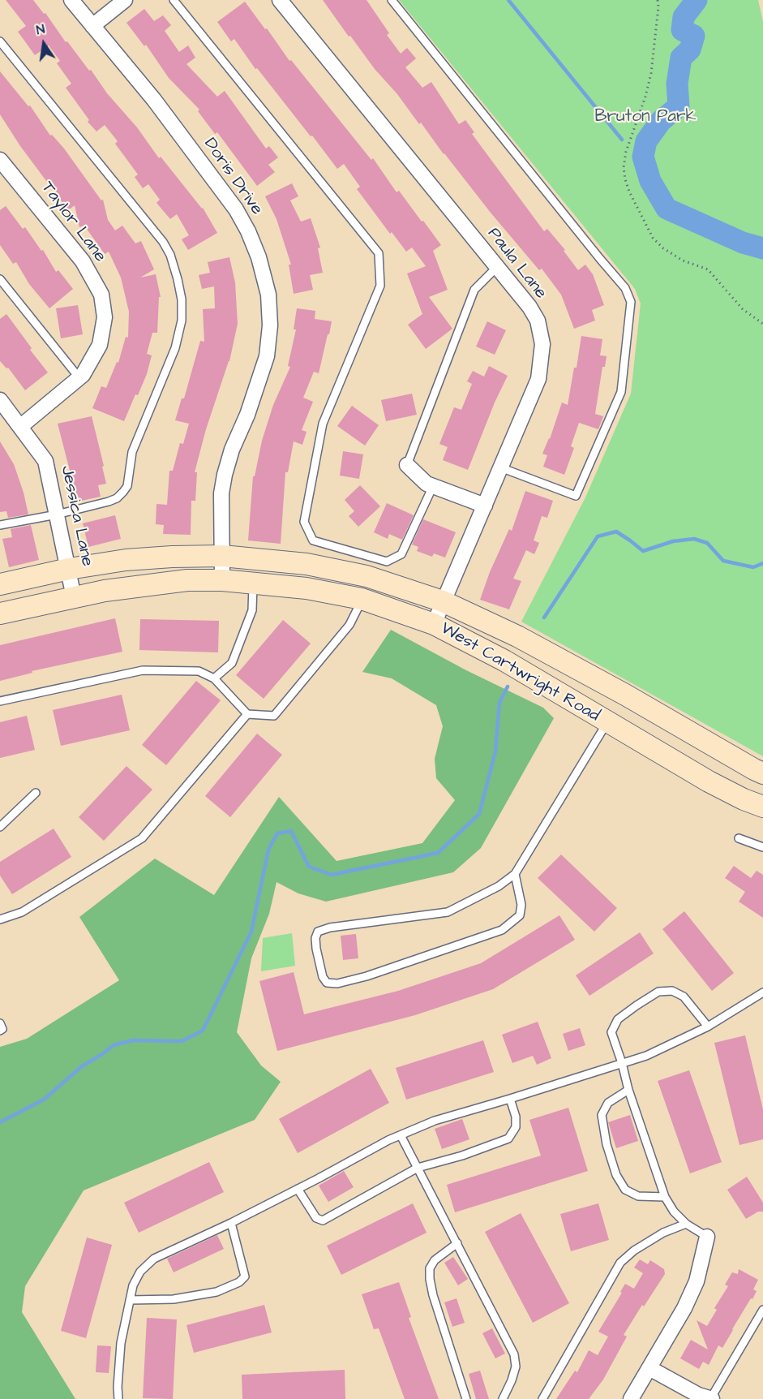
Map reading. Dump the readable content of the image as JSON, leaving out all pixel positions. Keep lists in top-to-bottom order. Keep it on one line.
{"streets":{"main road":["West Cartwright Road"],"street":["Doris Drive","Taylor Lane","Paula Lane","Jessica Lane"]},"crossings":[["Doris Drive","West Cartwright Road"],["Taylor Lane","Jessica Lane"],["Paula Lane","West Cartwright Road"],["Jessica Lane","West Cartwright Road"]],"parks":["Bruton Park"],"north":"top"}
